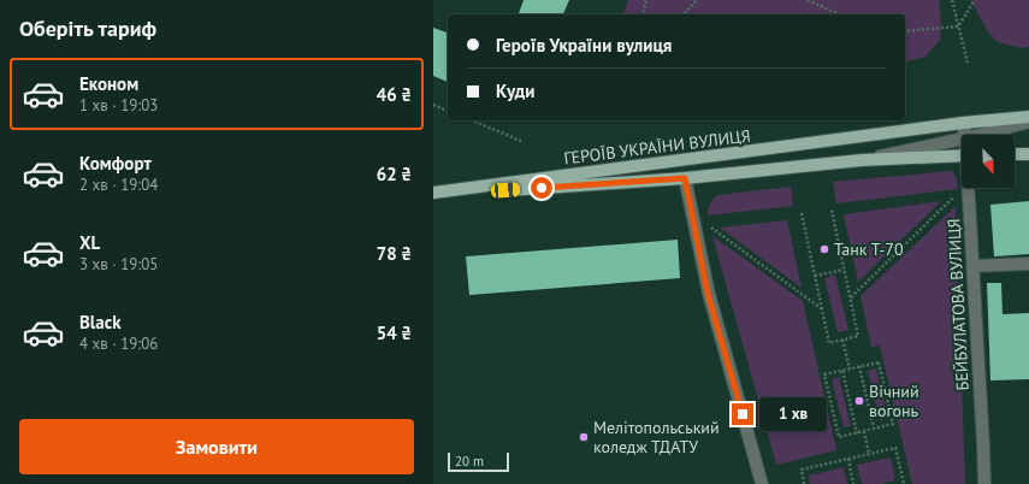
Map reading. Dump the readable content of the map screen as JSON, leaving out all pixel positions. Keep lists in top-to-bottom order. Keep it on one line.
{"streets":{"main road":["ГЕРОЇВ УКРАЇНИ ВУЛИЦЯ"],"street":["БЕЙБУЛАТОВА ВУЛИЦЯ"]},"crossings":[["ГЕРОЇВ УКРАЇНИ ВУЛИЦЯ","БЕЙБУЛАТОВА ВУЛИЦЯ"]],"places":["Танк Т-70","Вічний вогонь","Мелітопольський коледж ТДАТУ"],"scale_bar":"20 m","north":"bottom right","page":{"heading":"Оберіть тариф","banner":["Героїв України вулиця","Куди"],"list":[{"name":"Економ","note":"1 хв · 19:03","value":"46 ₴"},{"name":"Комфорт","note":"2 хв · 19:04","value":"62 ₴"},{"name":"XL","note":"3 хв · 19:05","value":"78 ₴"},{"name":"Black","note":"4 хв · 19:06","value":"54 ₴"}],"bubble":"1 хв","buttons":"Замовити","scale":"20 m"}}
